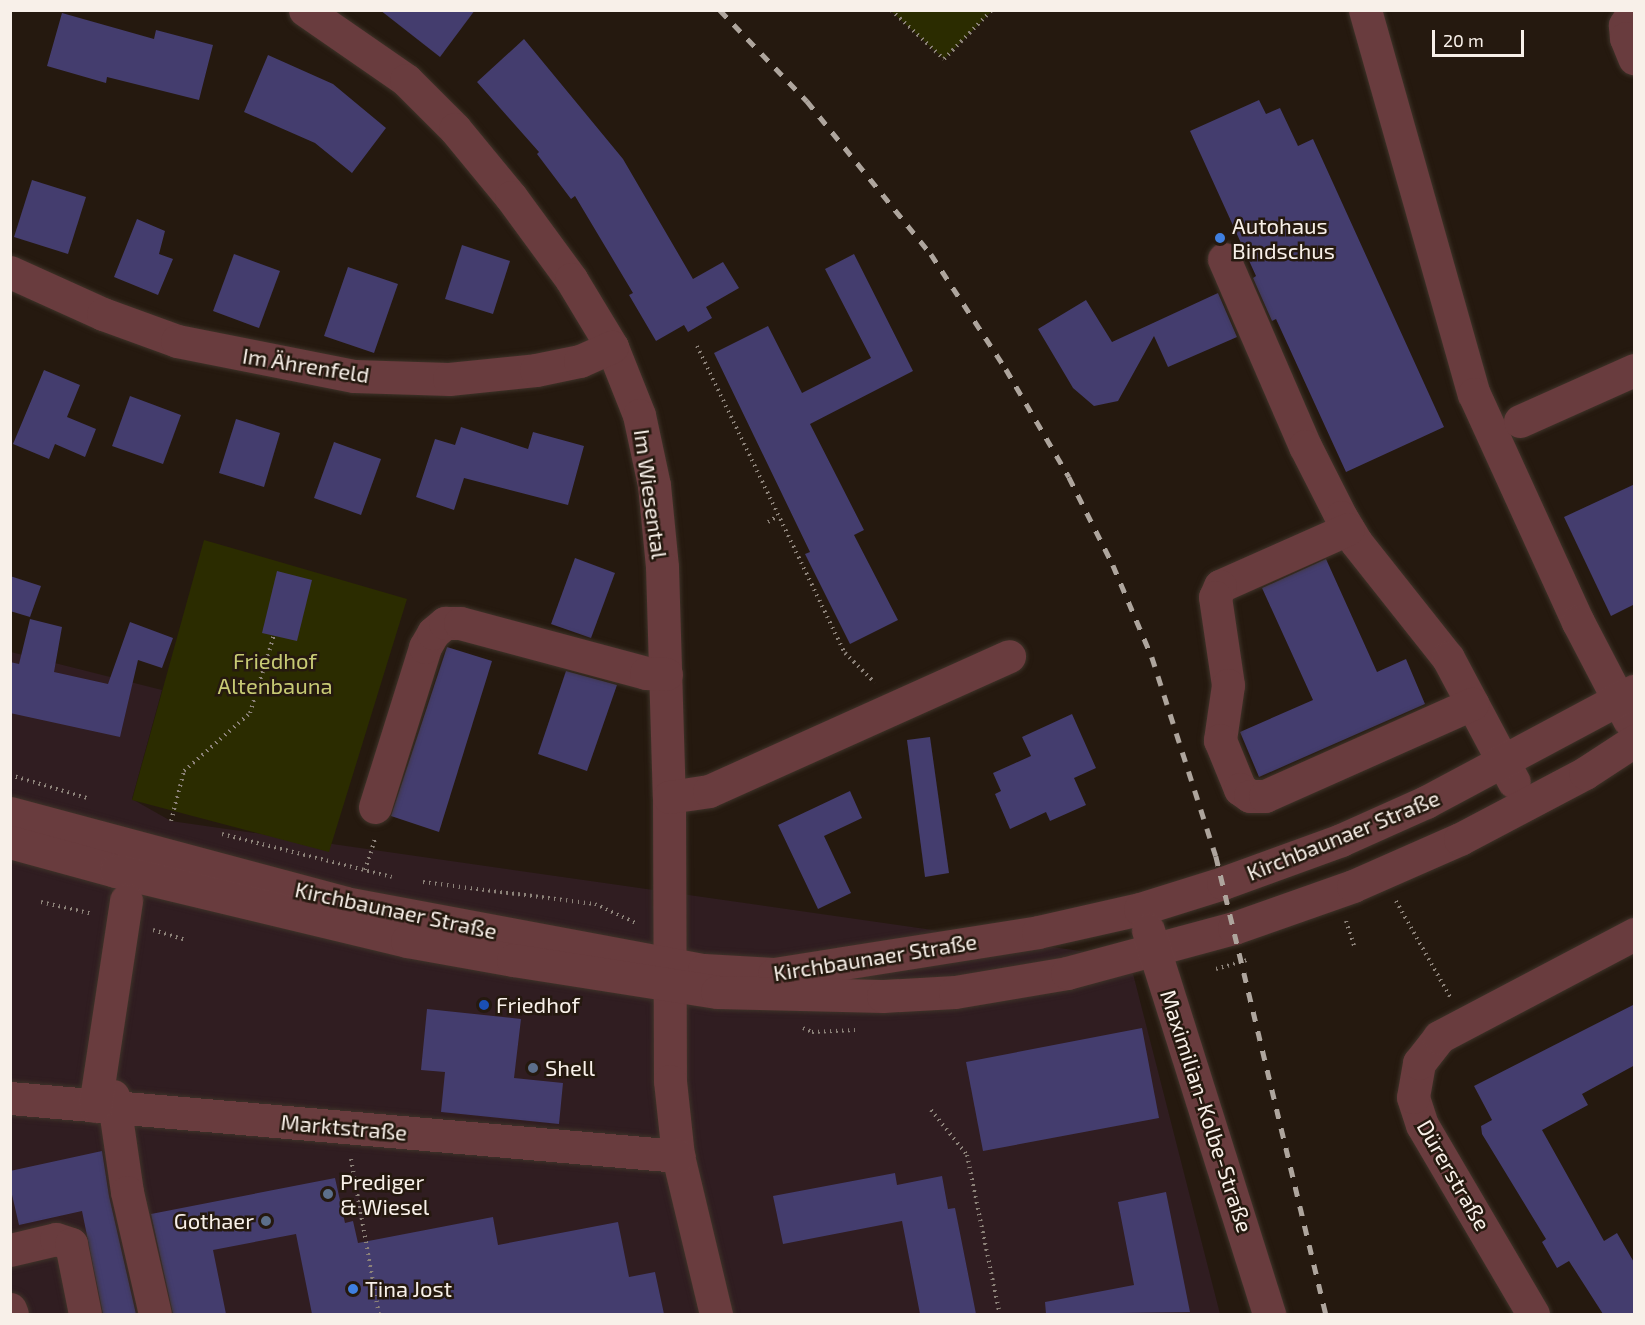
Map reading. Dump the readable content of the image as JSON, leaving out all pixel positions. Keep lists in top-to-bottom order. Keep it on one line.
{"streets":{"street":["Im Ährenfeld","Im Wiesental","Kirchbaunaer Straße","Maximilian-Kolbe-Straße","Marktstraße","Dürerstraße"]},"crossings":[["Im Ährenfeld","Im Wiesental"],["Im Wiesental","Kirchbaunaer Straße"],["Kirchbaunaer Straße","Maximilian-Kolbe-Straße"]],"parks":["Friedhof Altenbauna"],"places":["Autohaus Bindschus","Friedhof","Shell","Prediger & Wiesel","Gothaer","Tina Jost"],"scale_bar":"20 m"}
